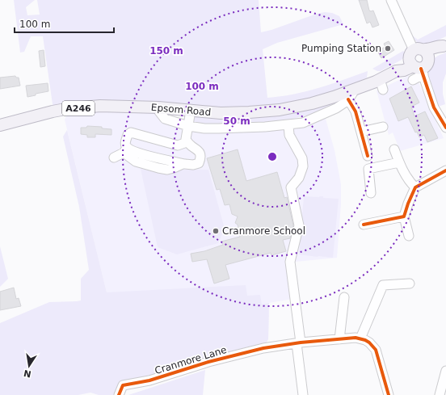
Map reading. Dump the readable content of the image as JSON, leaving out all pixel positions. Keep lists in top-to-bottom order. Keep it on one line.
{"streets":{"main road":["A246","Epsom Road"],"street":["Cranmore Lane"]},"crossings":[["A246","Epsom Road"]],"places":["Pumping Station","Cranmore School"],"scale_bar":"100 m","north":"bottom","rings":["150 m","100 m","50 m"]}
